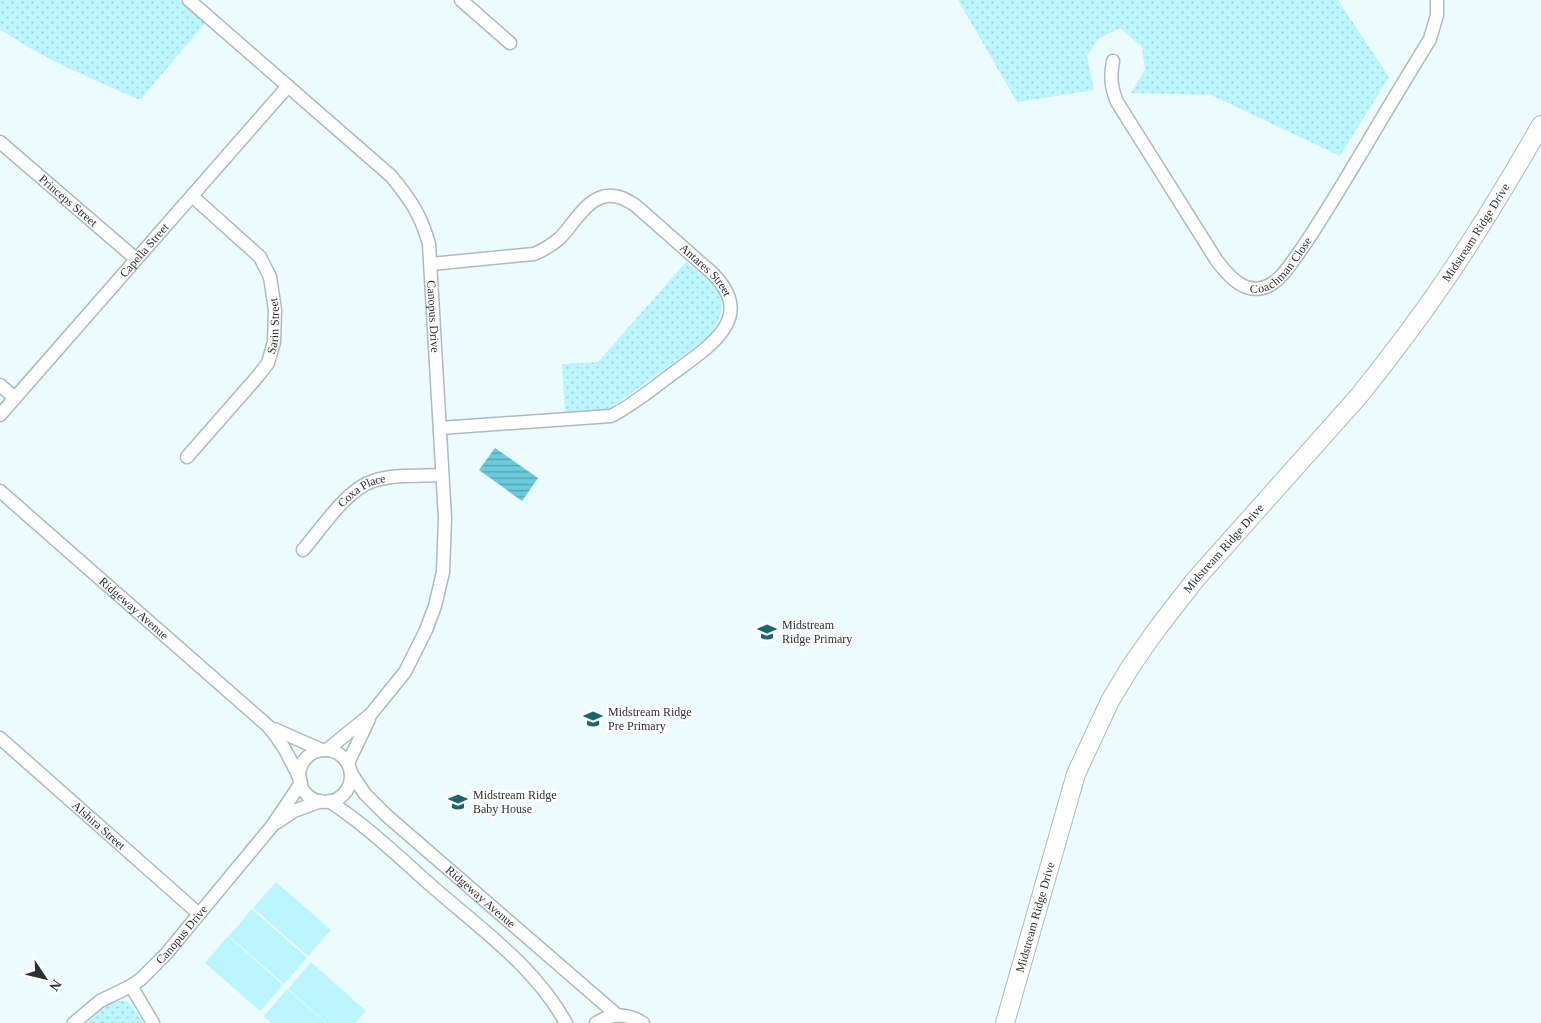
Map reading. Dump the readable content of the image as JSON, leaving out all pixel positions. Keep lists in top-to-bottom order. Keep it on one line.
{"streets":{"street":["Princeps Street","Midstream Ridge Drive","Capella Street","Coachman Close","Antares Street","Canopus Drive","Sarin Street","Coxa Place","Ridgeway Avenue","Alshira Street"]},"crossings":[["Princeps Street","Capella Street"],["Capella Street","Canopus Drive"],["Capella Street","Sarin Street"],["Antares Street","Canopus Drive"],["Canopus Drive","Coxa Place"],["Canopus Drive","Ridgeway Avenue"],["Canopus Drive","Alshira Street"]],"places":{"school or university":["Midstream Ridge Primary","Midstream Ridge Pre Primary","Midstream Ridge Baby House"]},"north":"bottom right"}
